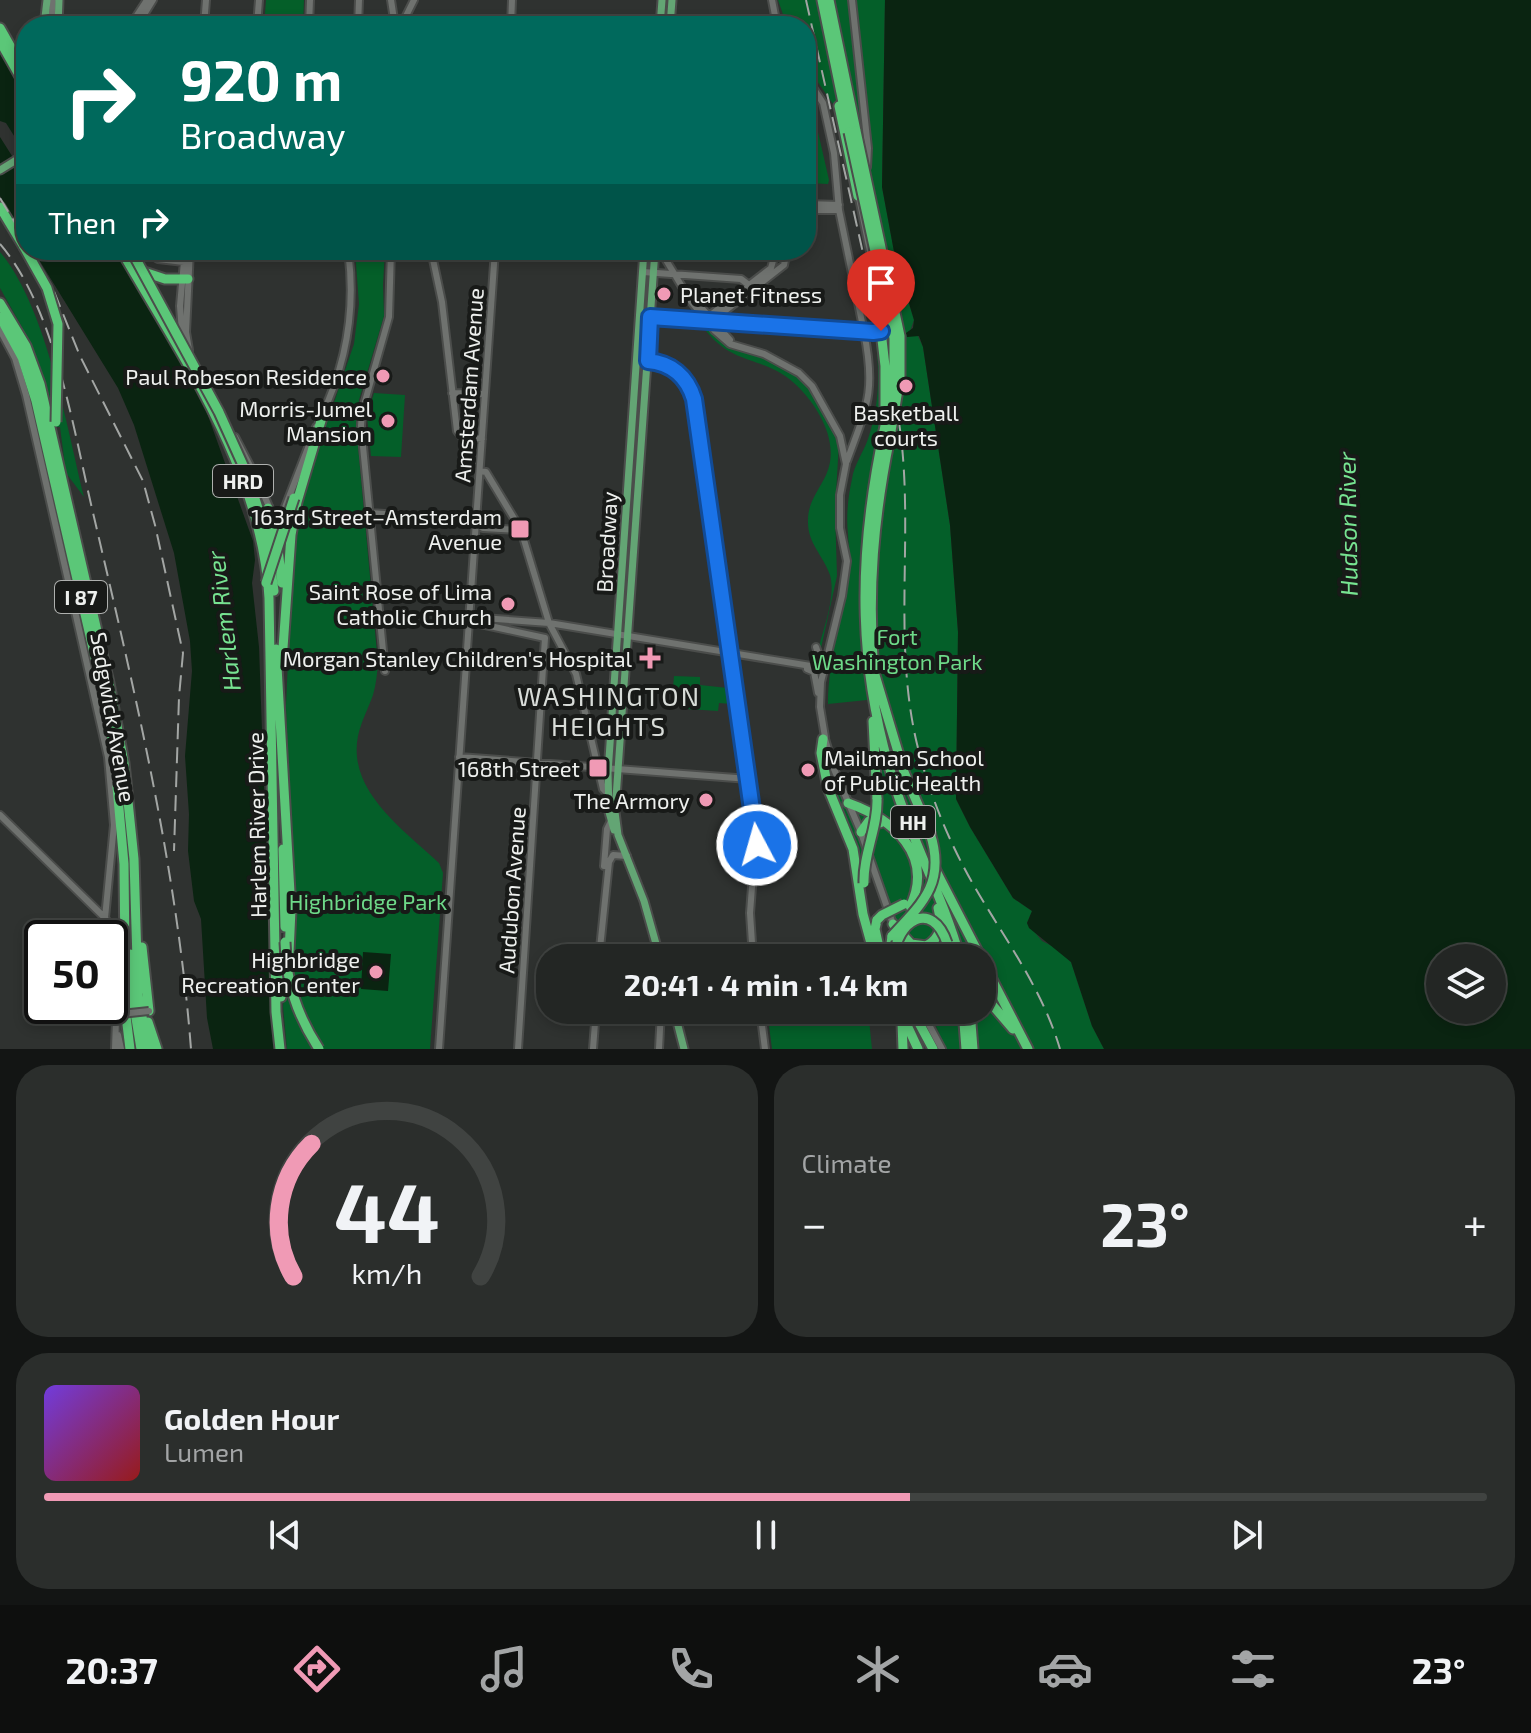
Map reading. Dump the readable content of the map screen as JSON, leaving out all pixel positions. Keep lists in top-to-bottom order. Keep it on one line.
{"streets":{"highway":["HRD","I 87","HH","Harlem River Drive"],"main road":["Amsterdam Avenue","Broadway","Sedgwick Avenue","Audubon Avenue"]},"districts":["WASHINGTON HEIGHTS"],"water":["Hudson River","Harlem River"],"parks":["Fort Washington Park","Highbridge Park"],"places":{"other":["Planet Fitness","Paul Robeson Residence","Basketball courts","Morris-Jumel Mansion","Saint Rose of Lima Catholic Church","Mailman School of Public Health","The Armory","Highbridge Recreation Center"],"transit":["163rd Street–Amsterdam Avenue","168th Street"],"health":["Morgan Stanley Children's Hospital"]},"page":{"turn":["920 m","Broadway"],"then":"Then","limit":"50","trip":"20:41 · 4 min · 1.4 km","tile":"Climate","heat":["−","23°","+"],"song":["Golden Hour","Lumen"],"tabs":["20:37","23°"],"gauge":["44","km/h"]}}
